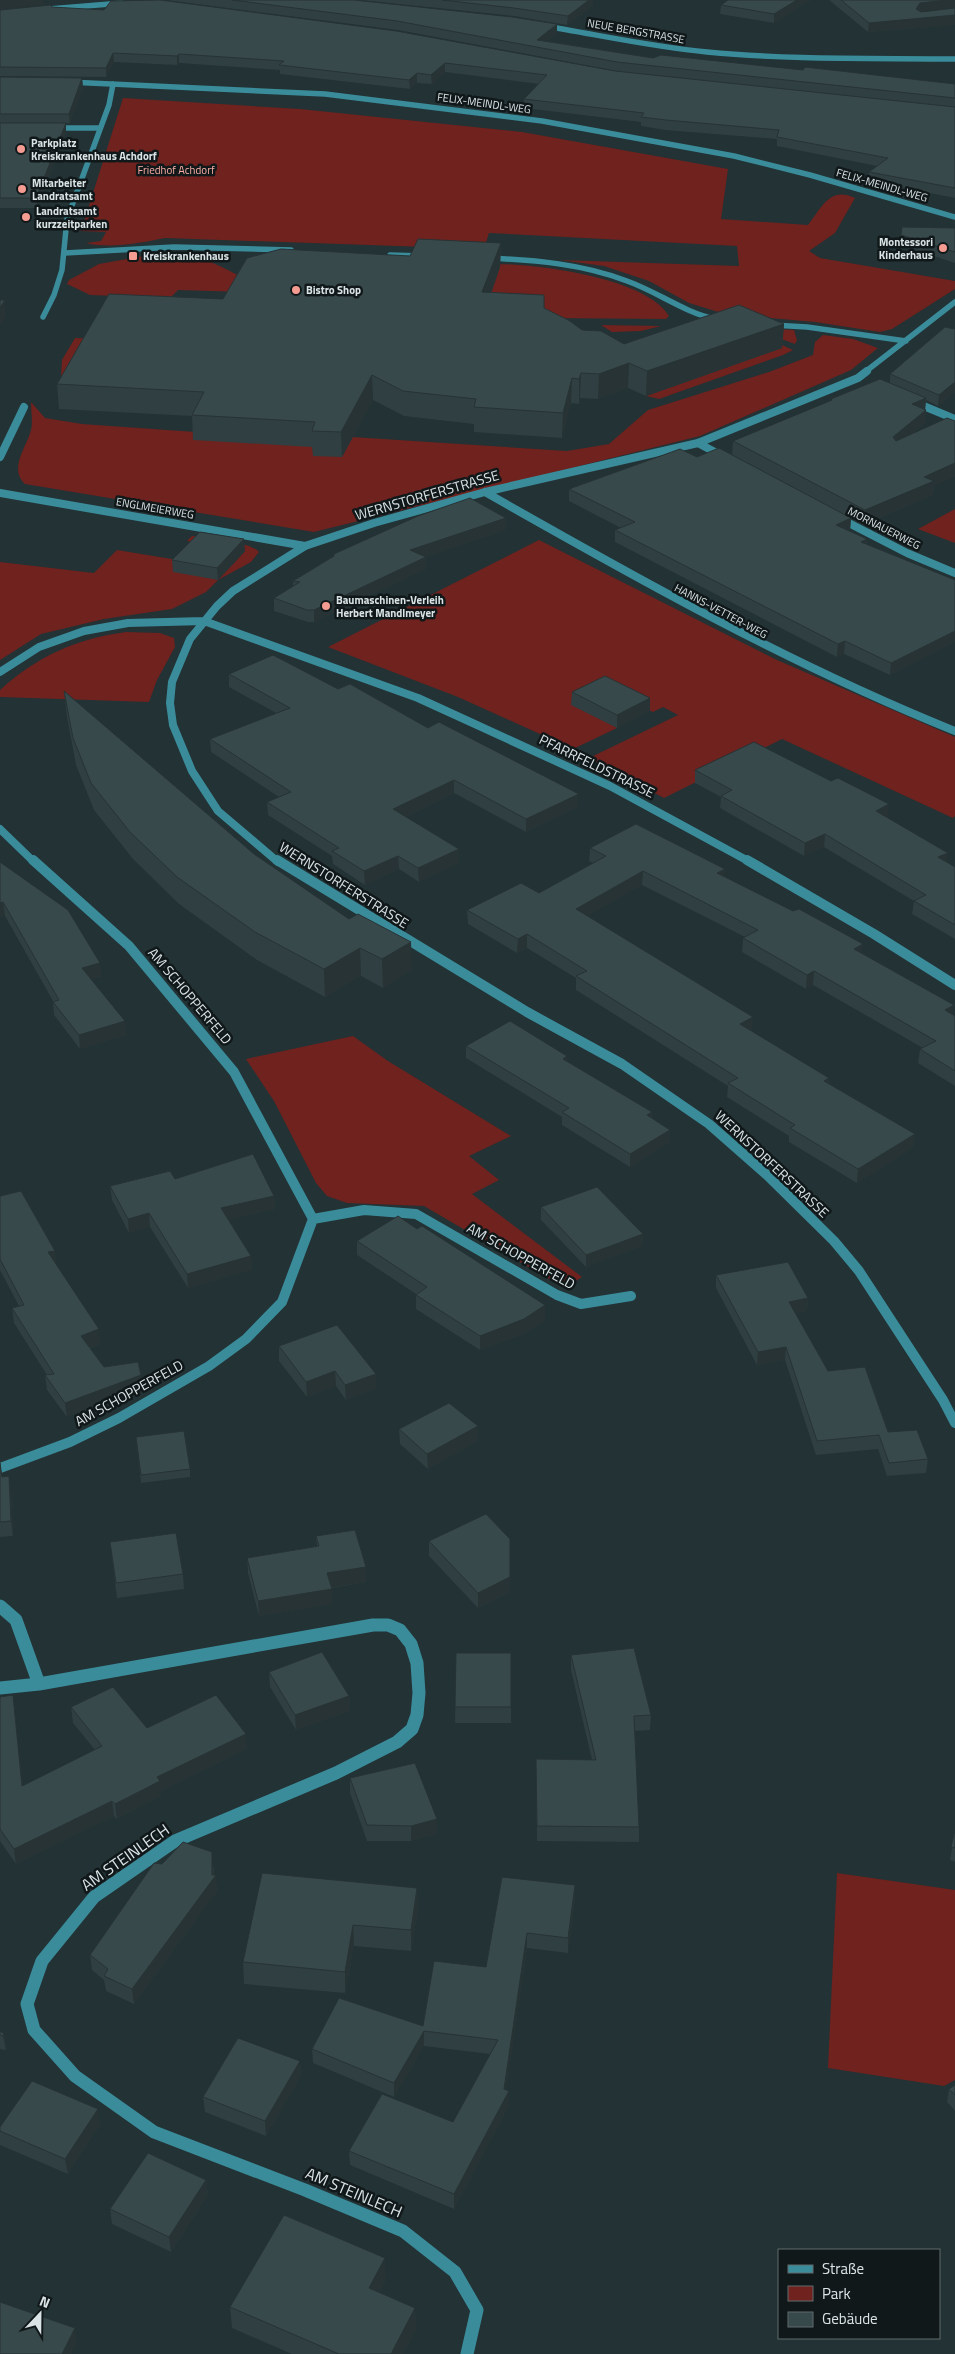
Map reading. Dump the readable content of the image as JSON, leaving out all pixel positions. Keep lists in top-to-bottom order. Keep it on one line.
{"streets":{"street":["NEUE BERGSTRASSE","FELIX-MEINDL-WEG","WERNSTORFERSTRASSE","ENGLMEIERWEG","MORNAUERWEG","HANNS-VETTER-WEG","PFARRFELDSTRASSE","AM SCHOPPERFELD","AM STEINLECH"]},"crossings":[["WERNSTORFERSTRASSE","ENGLMEIERWEG"],["WERNSTORFERSTRASSE","HANNS-VETTER-WEG"],["WERNSTORFERSTRASSE","PFARRFELDSTRASSE"]],"parks":["Friedhof Achdorf"],"places":{"other":["Parkplatz Kreiskrankenhaus Achdorf","Mitarbeiter Landratsamt","Landratsamt kurzzeitparken","Montessori Kinderhaus","Bistro Shop","Baumaschinen-Verleih Herbert Mandlmeyer"],"transit":["Kreiskrankenhaus"]},"legend":["Straße","Park","Gebäude"],"north":"top"}
